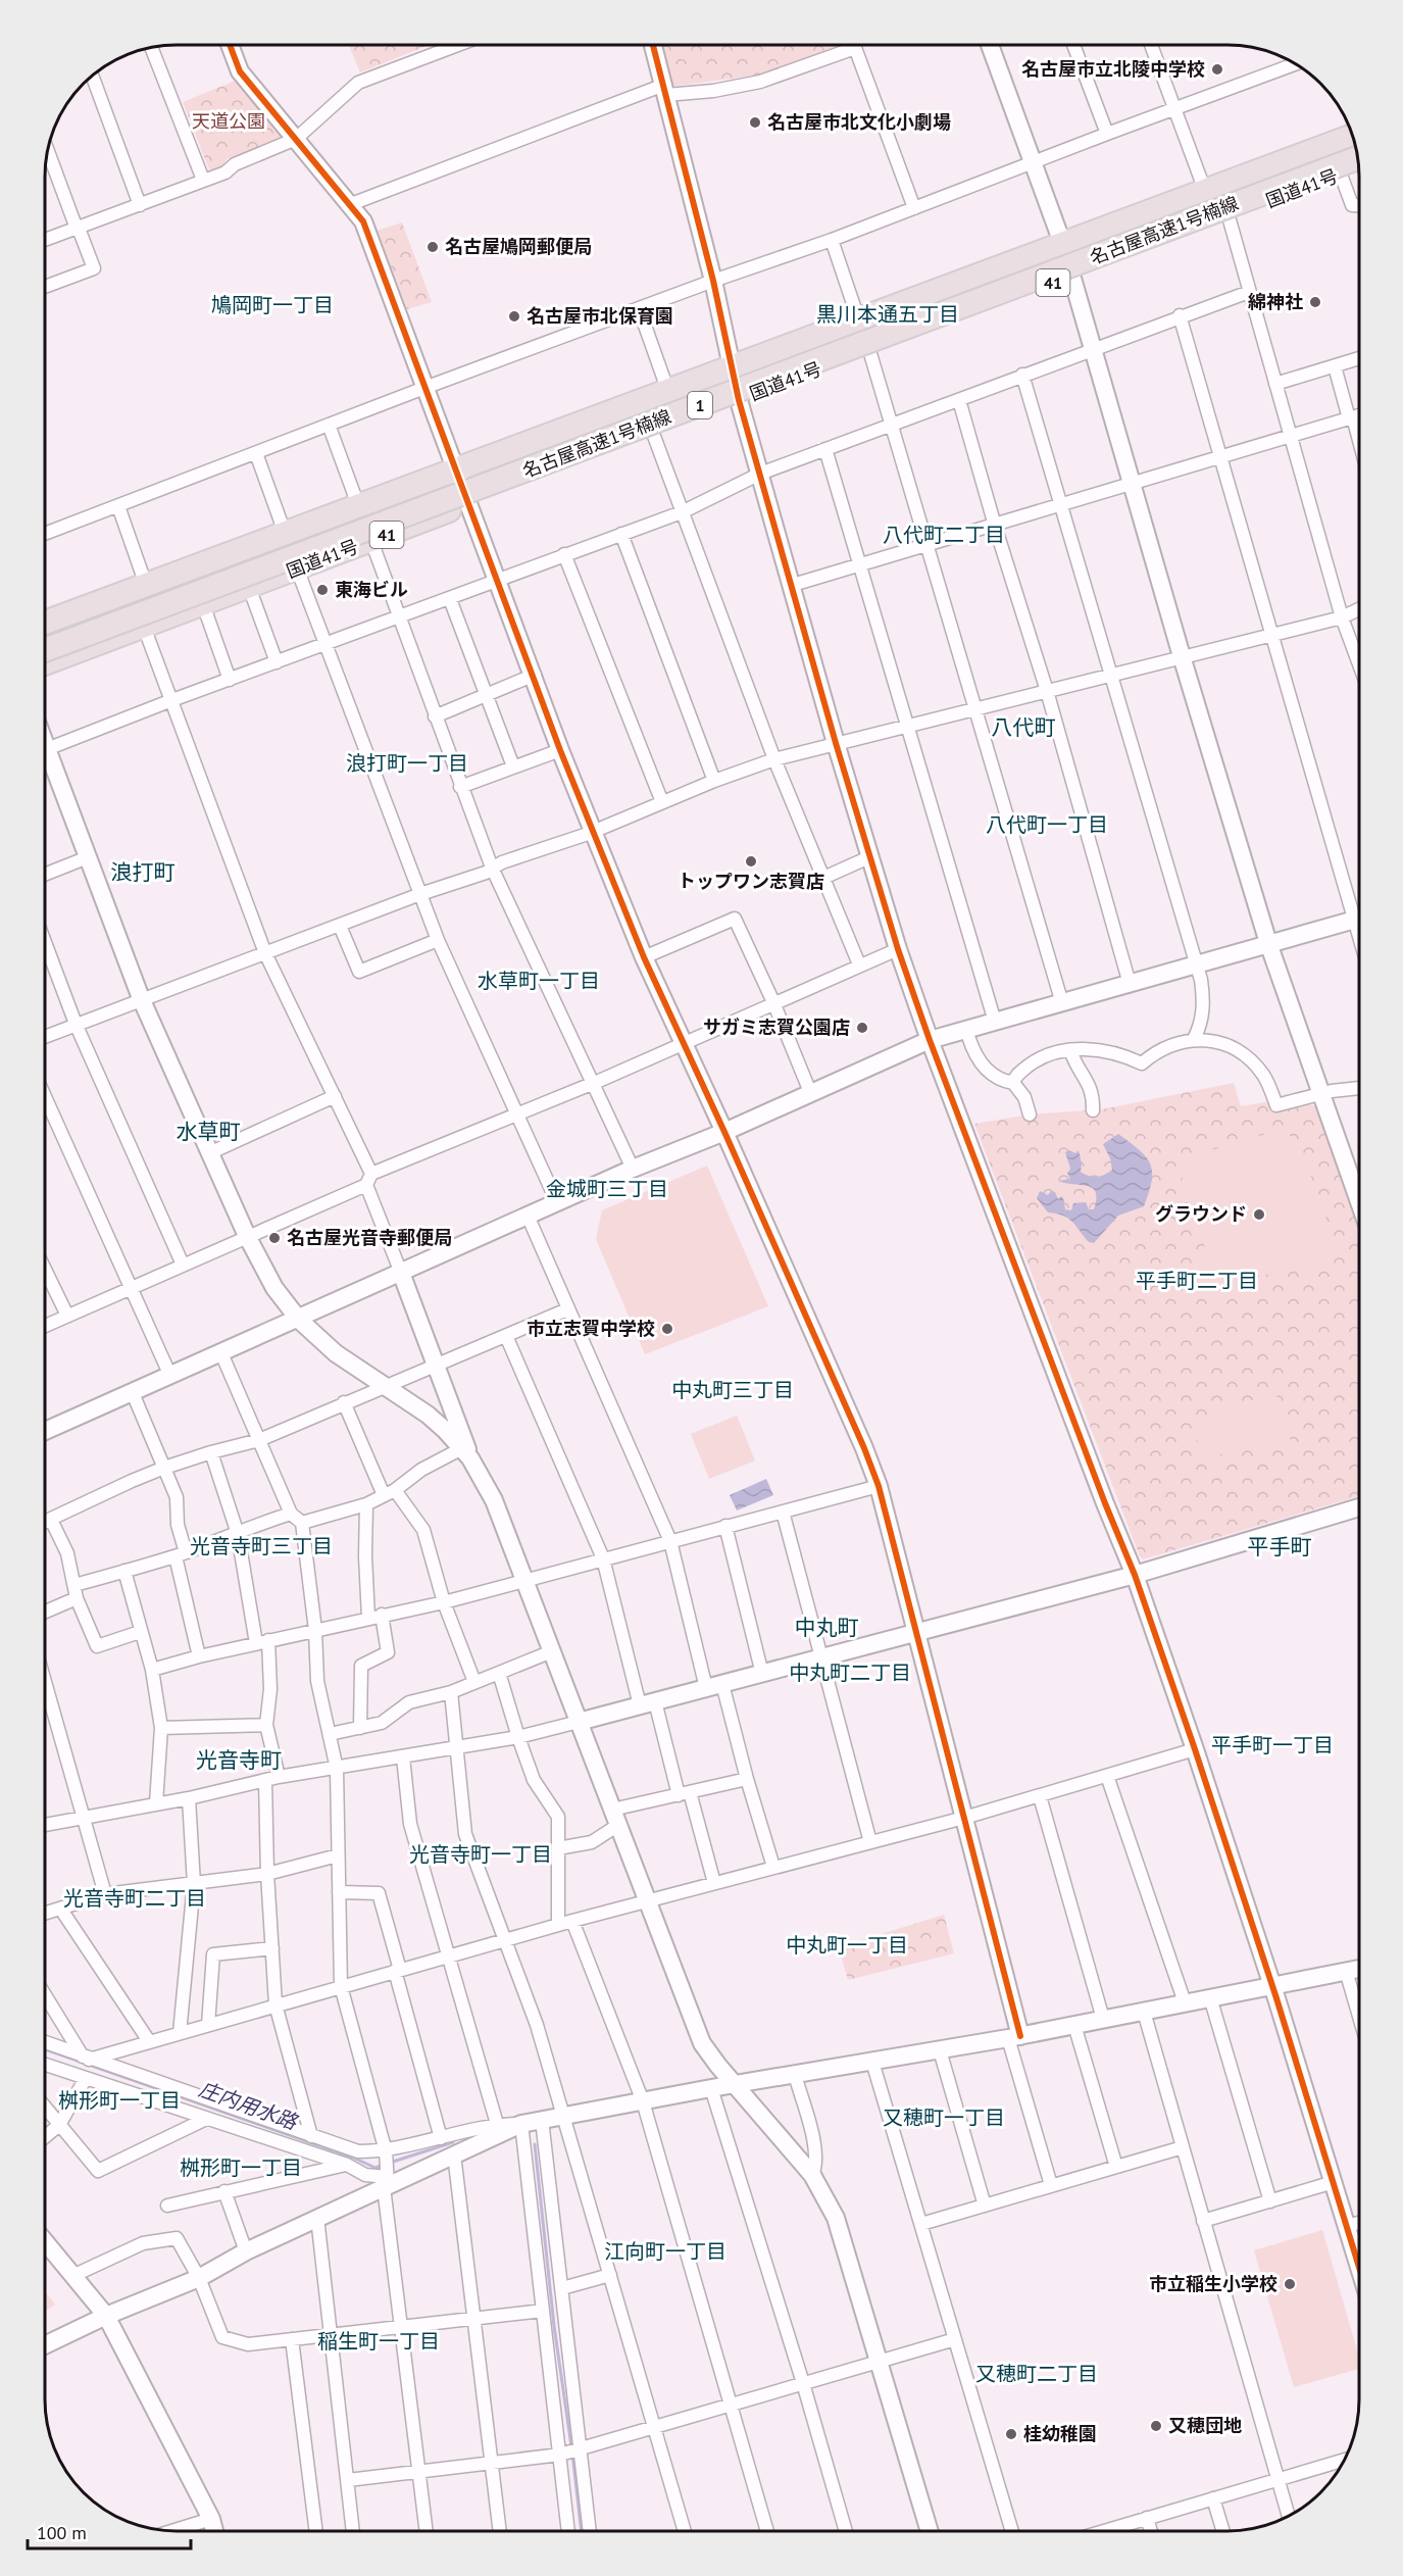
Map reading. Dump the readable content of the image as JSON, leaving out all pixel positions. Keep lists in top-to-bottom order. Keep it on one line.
{"streets":{"highway":["国道41号","名古屋高速1号楠線","41","1"]},"districts":["鳩岡町一丁目","黒川本通五丁目","八代町二丁目","八代町","浪打町一丁目","八代町一丁目","浪打町","水草町一丁目","水草町","金城町三丁目","平手町二丁目","中丸町三丁目","光音寺町三丁目","平手町","中丸町","中丸町二丁目","平手町一丁目","光音寺町","光音寺町一丁目","光音寺町二丁目","中丸町一丁目","桝形町一丁目","又穂町一丁目","桝形町一丁目","江向町一丁目","稲生町一丁目","又穂町二丁目"],"water":["庄内用水路"],"parks":["天道公園"],"places":["名古屋市立北陵中学校","名古屋市北文化小劇場","名古屋鳩岡郵便局","綿神社","名古屋市北保育園","東海ビル","トップワン志賀店","サガミ志賀公園店","グラウンド","名古屋光音寺郵便局","市立志賀中学校","市立稲生小学校","又穂団地","桂幼稚園"],"scale_bar":"100 m"}
